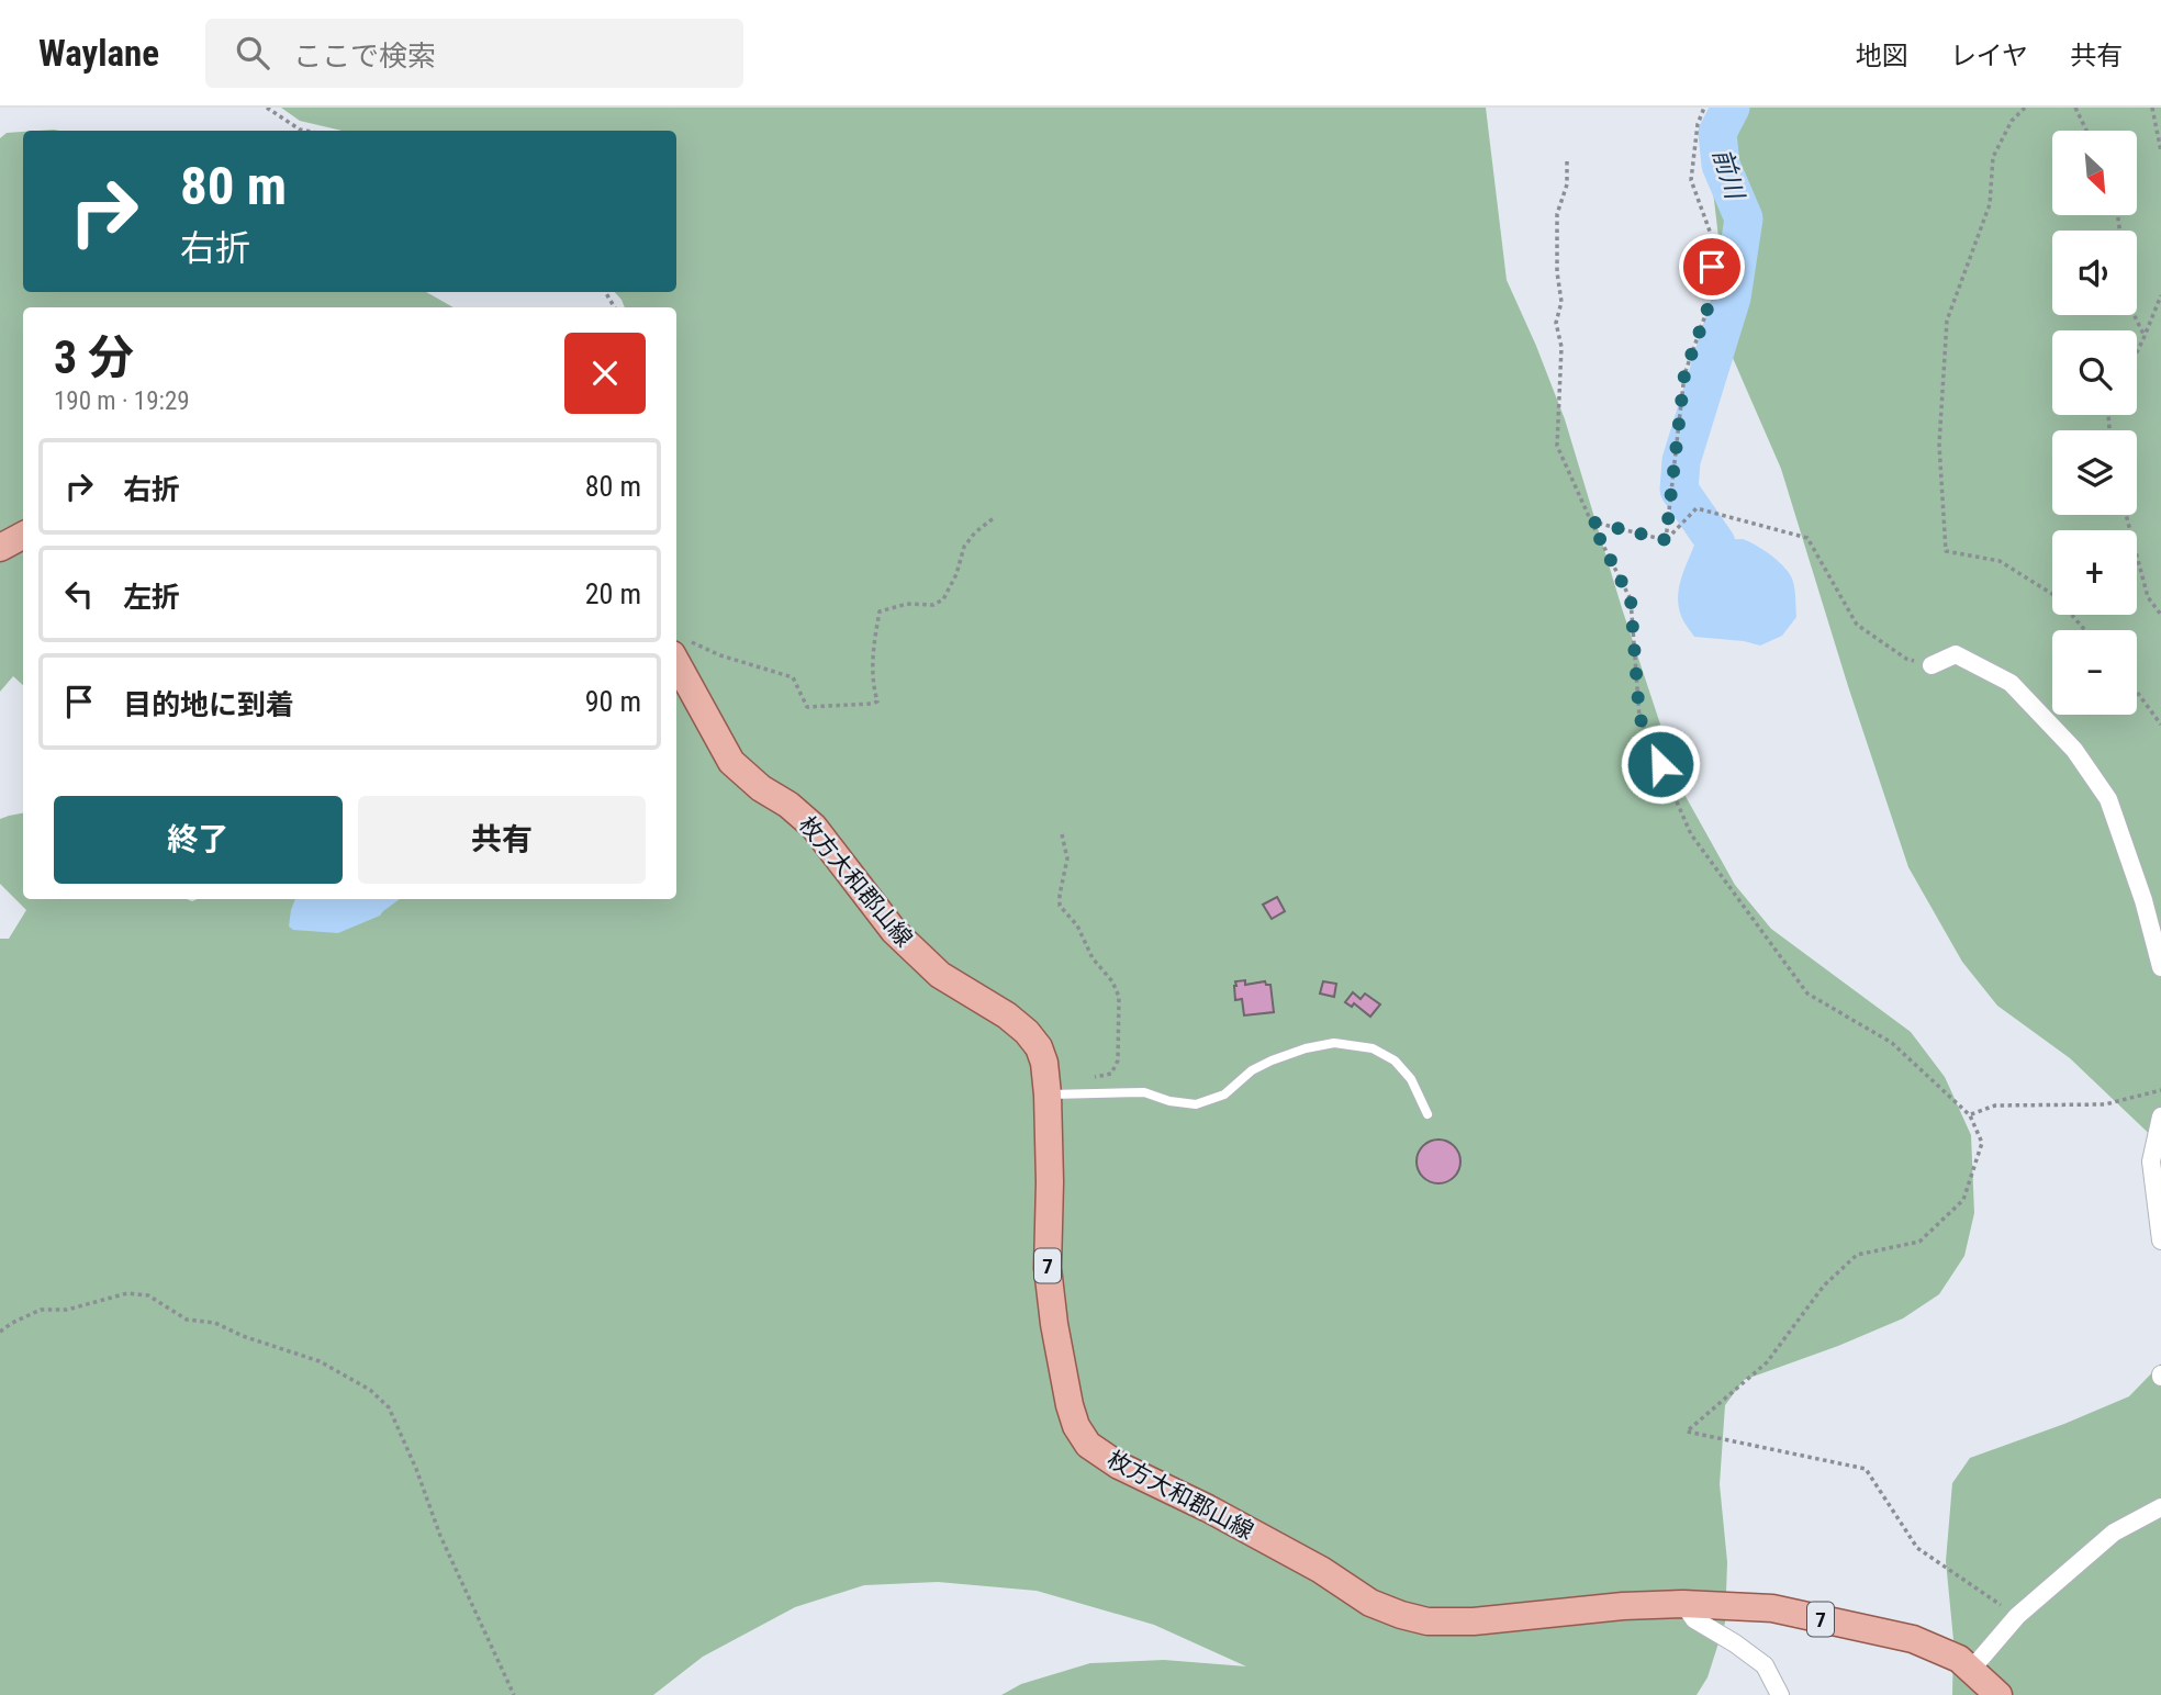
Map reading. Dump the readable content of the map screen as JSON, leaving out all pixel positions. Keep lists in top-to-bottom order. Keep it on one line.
{"streets":{"main road":["枚方大和郡山線","7"]},"water":["前川"],"north":"bottom right","page":{"header":"Waylane","search":"ここで検索","nav":["地図","レイヤ","共有"],"map_buttons":["+","−"],"turn":["80 m","右折"],"heading":["3 分","190 m · 19:29"],"list":[{"name":"右折","value":"80 m"},{"name":"左折","value":"20 m"},{"name":"目的地に到着","value":"90 m"}],"buttons":["終了","共有"]}}
